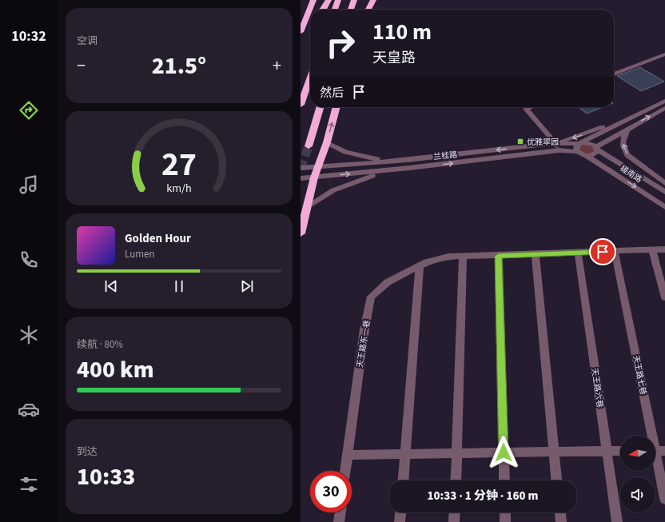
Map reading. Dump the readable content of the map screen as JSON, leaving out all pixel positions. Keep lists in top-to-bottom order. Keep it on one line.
{"streets":{"street":["兰桂路","槎南路","天王路东一巷","天王路七巷","天王路六巷"]},"crossings":[["兰桂路","槎南路"],["天王路东一巷","天王路七巷"],["天王路东一巷","天王路六巷"]],"places":{"transit":["优雅翠园"]},"north":"left","page":{"tabs":"10:32","tile":["空调",["续航 · 80%","400 km"],["到达","10:33"]],"turn":["110 m","天皇路"],"heat":["−","21.5°","+"],"then":"然后","song":["Golden Hour","Lumen"],"limit":"30","trip":"10:33 · 1 分钟 · 160 m","gauge":["27","km/h"]}}
